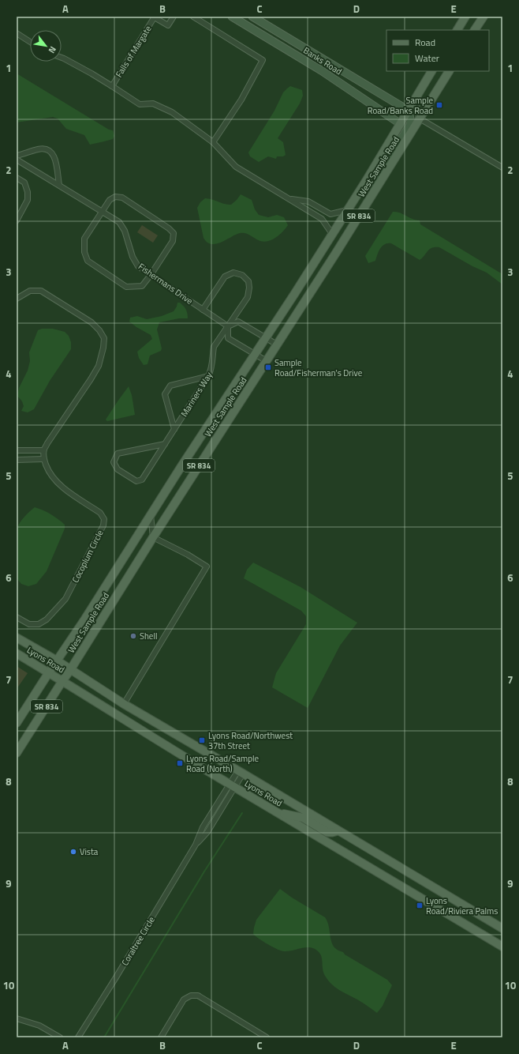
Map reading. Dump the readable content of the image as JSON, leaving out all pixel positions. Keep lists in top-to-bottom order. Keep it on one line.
{"streets":{"main road":["West Sample Road","SR 834","Lyons Road"],"street":["Falls of Margate","Banks Road","Fishermans Drive","Mariners Way","Cocoplum Circle","Coraltree Circle"]},"crossings":[["Banks Road","West Sample Road"],["West Sample Road","Lyons Road"],["Fishermans Drive","Mariners Way"],["Lyons Road","Coraltree Circle"]],"places":{"transit":["Sample Road/Banks Road","Sample Road/Fisherman's Drive","Lyons Road/Northwest 37th Street","Lyons Road/Sample Road (North)","Lyons Road/Riviera Palms"],"other":["Shell","Vista"]},"legend":["Road","Water"],"north":"bottom right","grid":{"columns":["A","B","C","D","E"],"rows":["1","2","3","4","5","6","7","8","9","10"]}}
